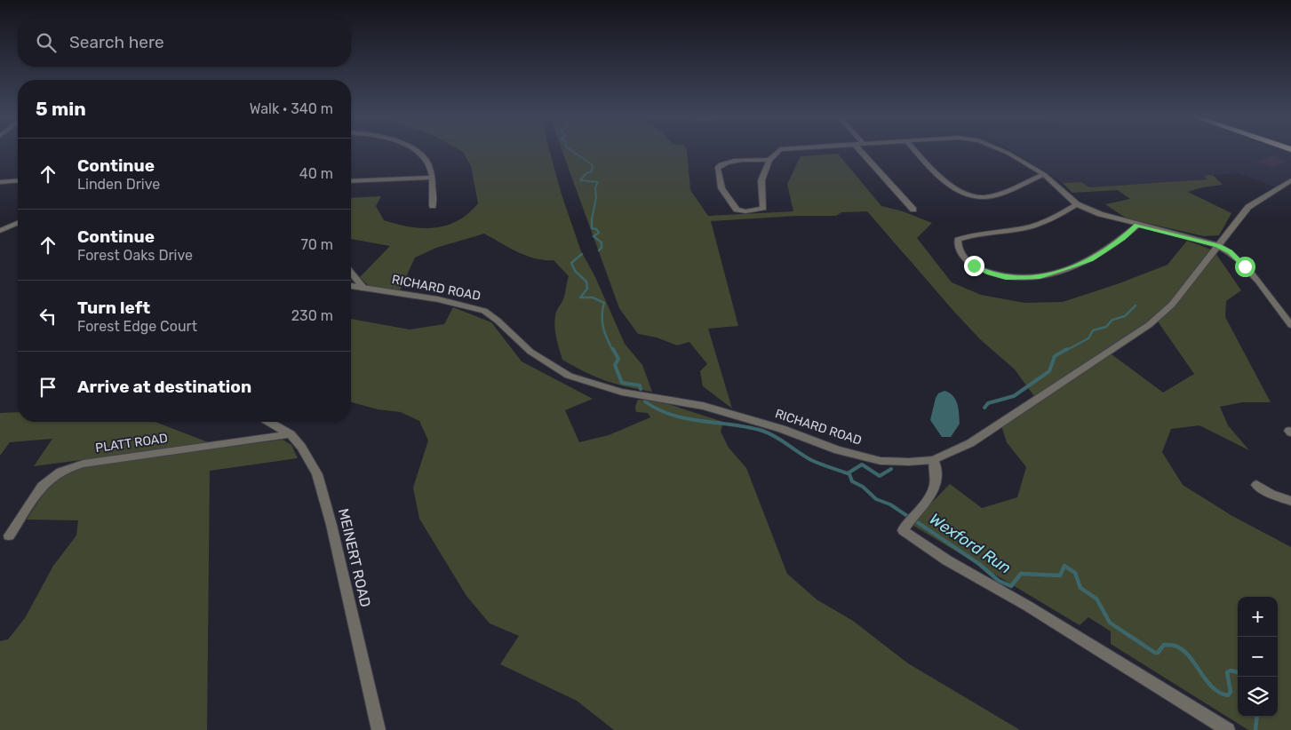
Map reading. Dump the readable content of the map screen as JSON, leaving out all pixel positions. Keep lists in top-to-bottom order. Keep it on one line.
{"streets":{"street":["RICHARD ROAD","PLATT ROAD","MEINERT ROAD"]},"crossings":[["PLATT ROAD","MEINERT ROAD"]],"water":["Wexford Run"],"page":{"search":"Search here","heading":["5 min","Walk · 340 m"],"list":[["Continue","Linden Drive","40 m"],["Continue","Forest Oaks Drive","70 m"],["Turn left","Forest Edge Court","230 m"],"Arrive at destination"],"map_buttons":["+","−"]}}
